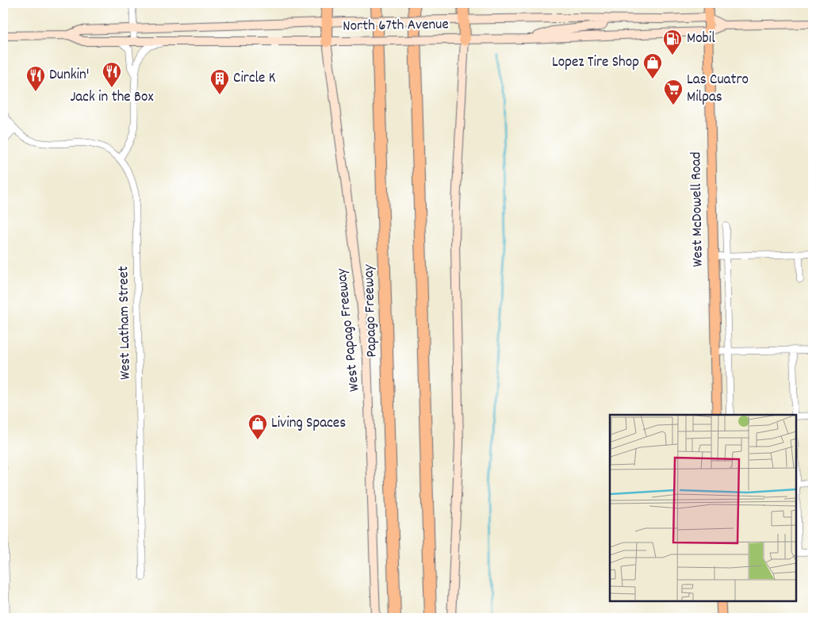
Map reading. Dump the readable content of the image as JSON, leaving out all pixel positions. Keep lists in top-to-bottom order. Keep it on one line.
{"streets":{"highway":["Papago Freeway"],"main road":["North 67th Avenue","West McDowell Road","West Papago Freeway"],"street":["West Latham Street"]},"crossings":[["North 67th Avenue","West McDowell Road"],["North 67th Avenue","West Papago Freeway"]],"places":{"fuel station":["Mobil"],"shop":["Lopez Tire Shop","Living Spaces"],"restaurant":["Jack in the Box","Dunkin'"],"building":["Circle K"],"supermarket":["Las Cuatro Milpas"]}}
